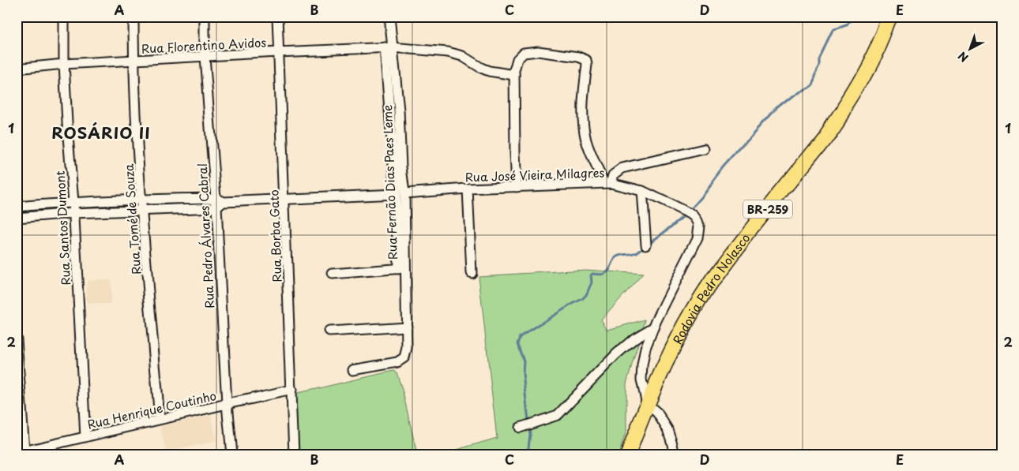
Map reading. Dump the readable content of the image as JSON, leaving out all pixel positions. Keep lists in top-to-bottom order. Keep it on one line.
{"streets":{"highway":["BR-259","Rodovia Pedro Nolasco"],"street":["Rua Florentino Avidos","Rua José Vieira Milagres","Rua Fernão Dias Paes Leme","Rua Tomé de Souza","Rua Santos Dumont","Rua Pedro Álvares Cabral","Rua Borba Gato","Rua Henrique Coutinho"]},"crossings":[["Rua Florentino Avidos","Rua Fernão Dias Paes Leme"],["Rua Florentino Avidos","Rua Tomé de Souza"],["Rua Florentino Avidos","Rua Santos Dumont"],["Rua Florentino Avidos","Rua Pedro Álvares Cabral"],["Rua Florentino Avidos","Rua Borba Gato"],["Rua José Vieira Milagres","Rua Fernão Dias Paes Leme"],["Rua José Vieira Milagres","Rua Tomé de Souza"],["Rua José Vieira Milagres","Rua Santos Dumont"],["Rua José Vieira Milagres","Rua Pedro Álvares Cabral"],["Rua José Vieira Milagres","Rua Borba Gato"],["Rua José Vieira Milagres","Rodovia Pedro Nolasco"],["Rua Tomé de Souza","Rua Henrique Coutinho"],["Rua Santos Dumont","Rua Henrique Coutinho"],["Rua Pedro Álvares Cabral","Rua Henrique Coutinho"],["Rua Borba Gato","Rua Henrique Coutinho"]],"districts":["ROSÁRIO II"],"north":"bottom left","grid":{"columns":["A","B","C","D","E"],"rows":["1","2"]}}
